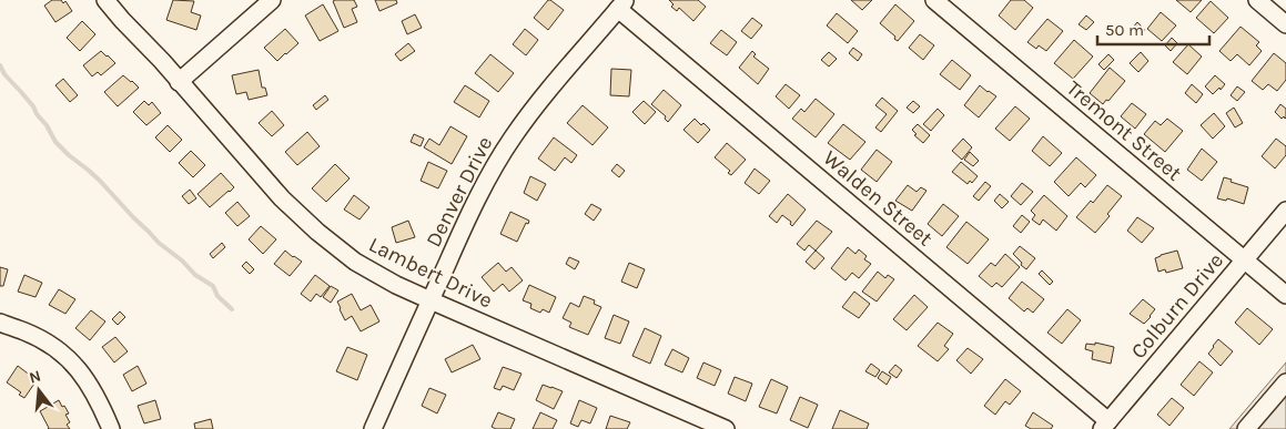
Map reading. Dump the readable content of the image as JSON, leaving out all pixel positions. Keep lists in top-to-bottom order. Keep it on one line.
{"streets":{"street":["Tremont Street","Denver Drive","Walden Street","Lambert Drive","Colburn Drive"]},"crossings":[["Tremont Street","Colburn Drive"],["Denver Drive","Walden Street"],["Denver Drive","Lambert Drive"],["Walden Street","Colburn Drive"]],"scale_bar":"50 m","north":"top"}
